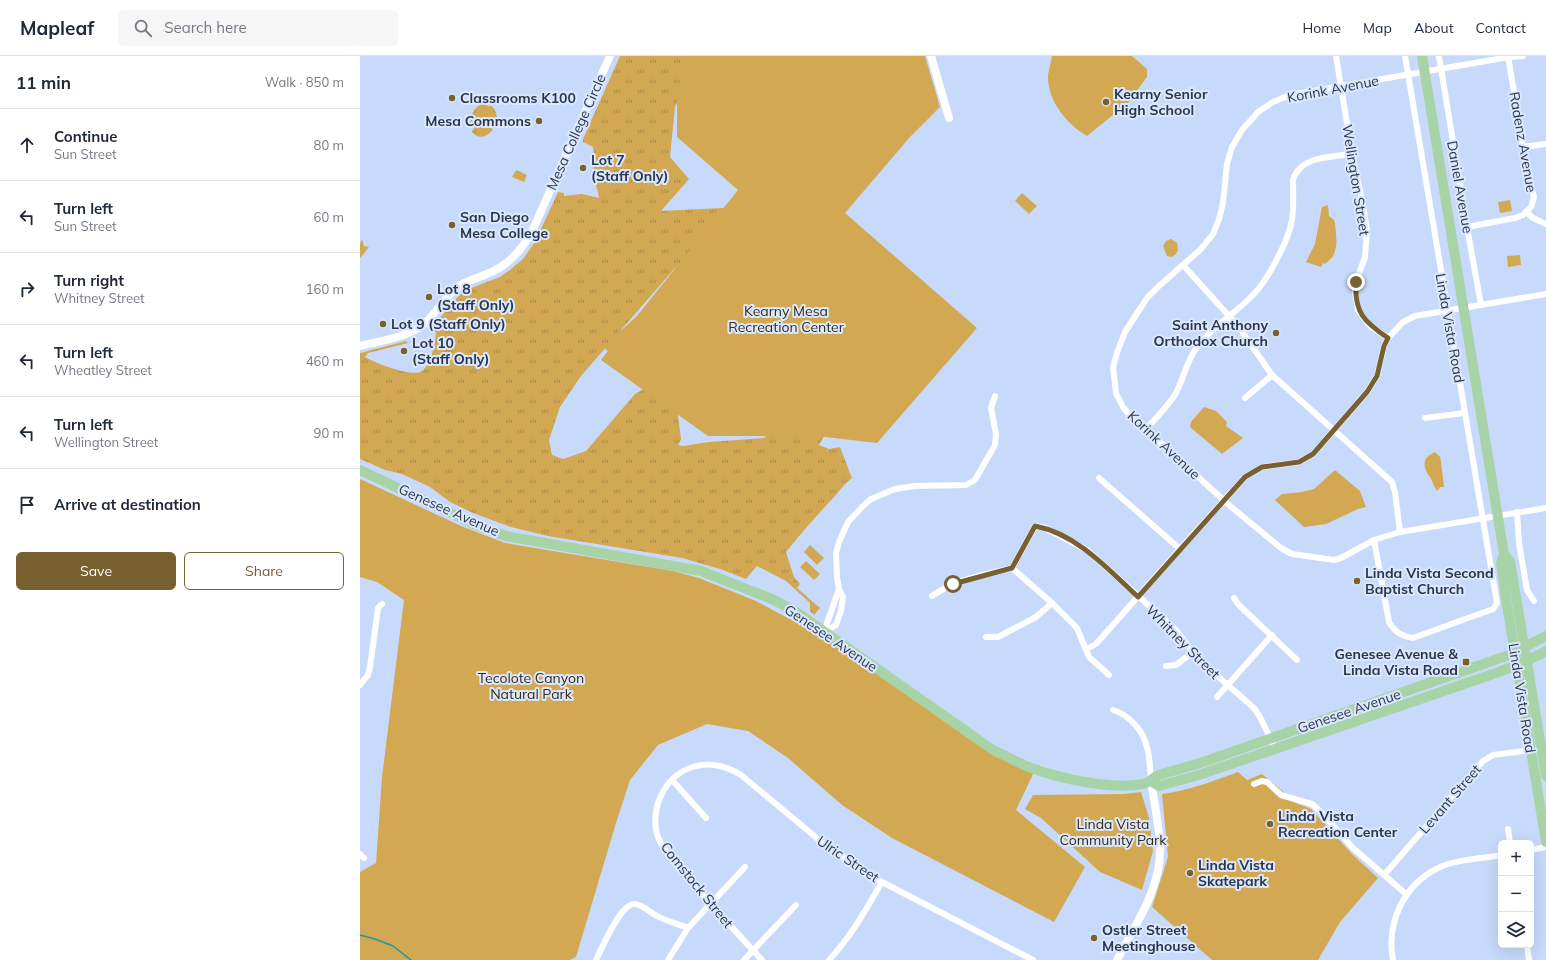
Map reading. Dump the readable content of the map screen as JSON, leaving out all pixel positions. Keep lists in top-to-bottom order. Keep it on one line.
{"streets":{"main road":["Linda Vista Road","Genesee Avenue"],"street":["Korink Avenue","Mesa College Circle","Radenz Avenue","Wellington Street","Daniel Avenue","Whitney Street","Levant Street","Ulric Street","Comstock Street"]},"crossings":[["Korink Avenue","Wellington Street"],["Korink Avenue","Linda Vista Road"],["Radenz Avenue","Daniel Avenue"],["Linda Vista Road","Genesee Avenue"],["Linda Vista Road","Levant Street"],["Genesee Avenue","Whitney Street"],["Ulric Street","Comstock Street"]],"parks":["Kearny Mesa Recreation Center","Tecolote Canyon Natural Park","Linda Vista Community Park"],"places":{"other":["Classrooms K100","Kearny Senior High School","Mesa Commons","Lot 7 (Staff Only)","San Diego Mesa College","Lot 8 (Staff Only)","Lot 9 (Staff Only)","Saint Anthony Orthodox Church","Lot 10 (Staff Only)","Linda Vista Second Baptist Church","Linda Vista Recreation Center","Linda Vista Skatepark","Ostler Street Meetinghouse"],"transit":["Genesee Avenue & Linda Vista Road"]},"page":{"header":"Mapleaf","search":"Search here","nav":["Home","Map","About","Contact"],"heading":["11 min","Walk · 850 m"],"list":[["Continue","Sun Street","80 m"],["Turn left","Sun Street","60 m"],["Turn right","Whitney Street","160 m"],["Turn left","Wheatley Street","460 m"],["Turn left","Wellington Street","90 m"],"Arrive at destination"],"buttons":["Save","Share"],"map_buttons":["+","−"]}}
